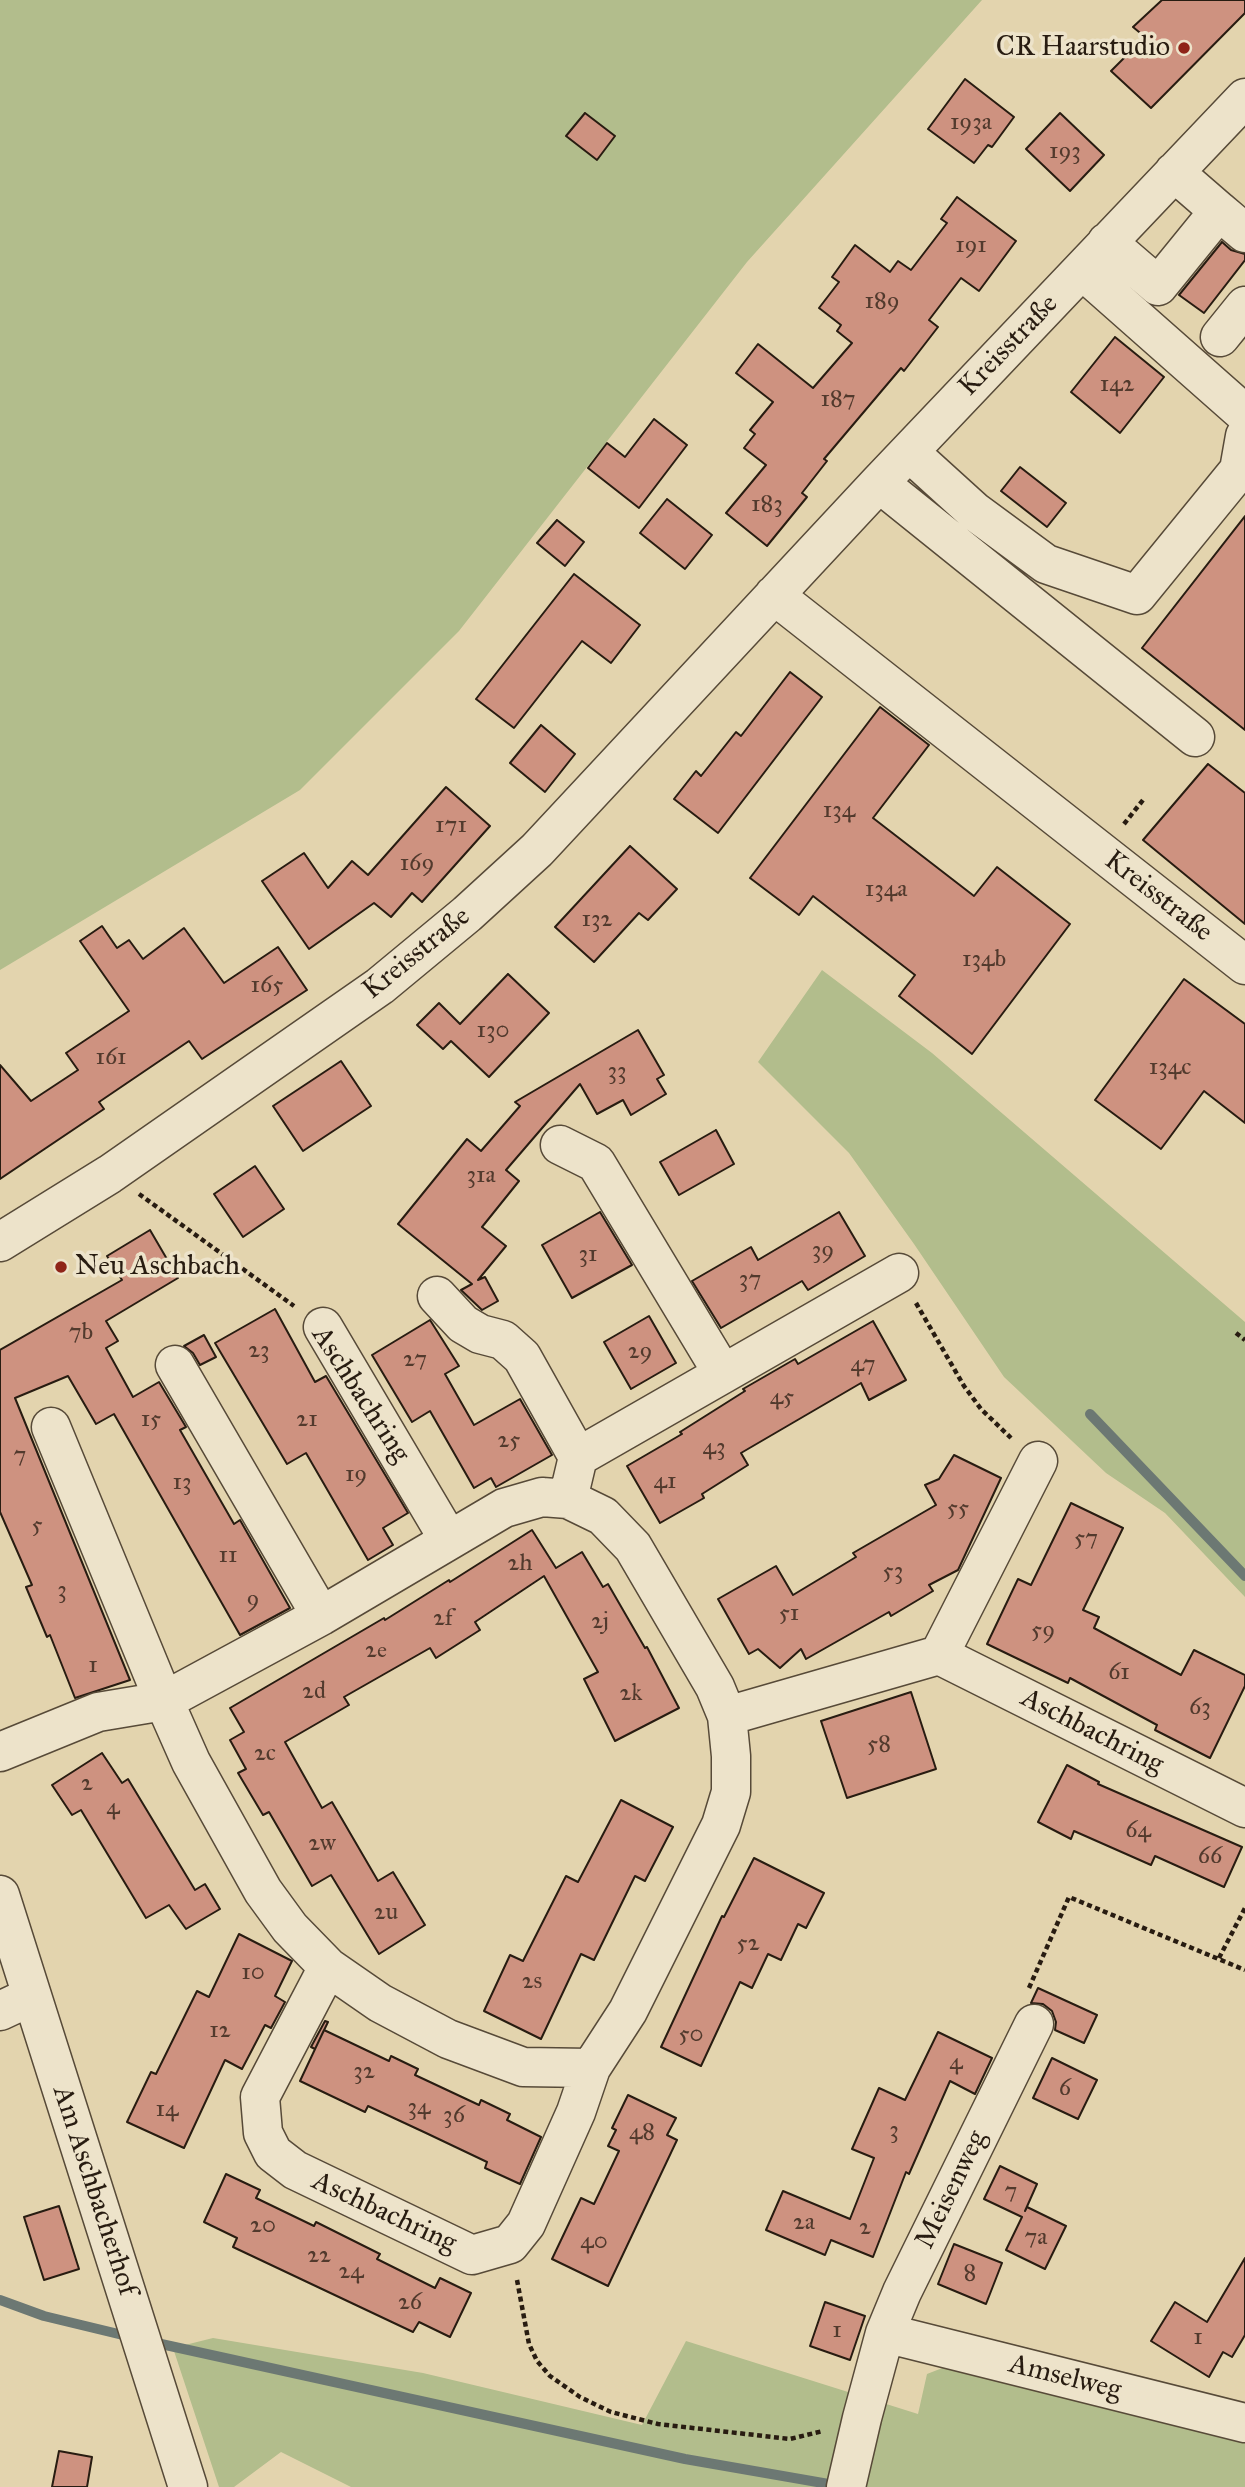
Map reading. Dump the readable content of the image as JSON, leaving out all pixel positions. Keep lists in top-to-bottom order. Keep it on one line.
{"streets":{"street":["Kreisstraße","Aschbachring","Meisenweg","Am Aschbacherhof","Amselweg"]},"crossings":[["Kreisstraße","Aschbachring"],["Meisenweg","Amselweg"]],"places":["CR Haarstudio","Neu Aschbach"],"house_numbers":["193a","193","191","189","142","187","183","134","171","169","134a","132","134b","165","130","161","134c","33","31a","39","31","37","7b","23","29","27","47","45","15","21","25","43","7","19","41","13","55","5","57","11","2h","53","3","9","51","2f","2j","59","2e","1","61","2d","2k","63","58","2c","2","4","64","2w","66","2u","52","10","2s","12","50","4","32","6","34","14","36","3","48","7","2a","20","2","7a","40","22","24","8","26","1","1"]}
